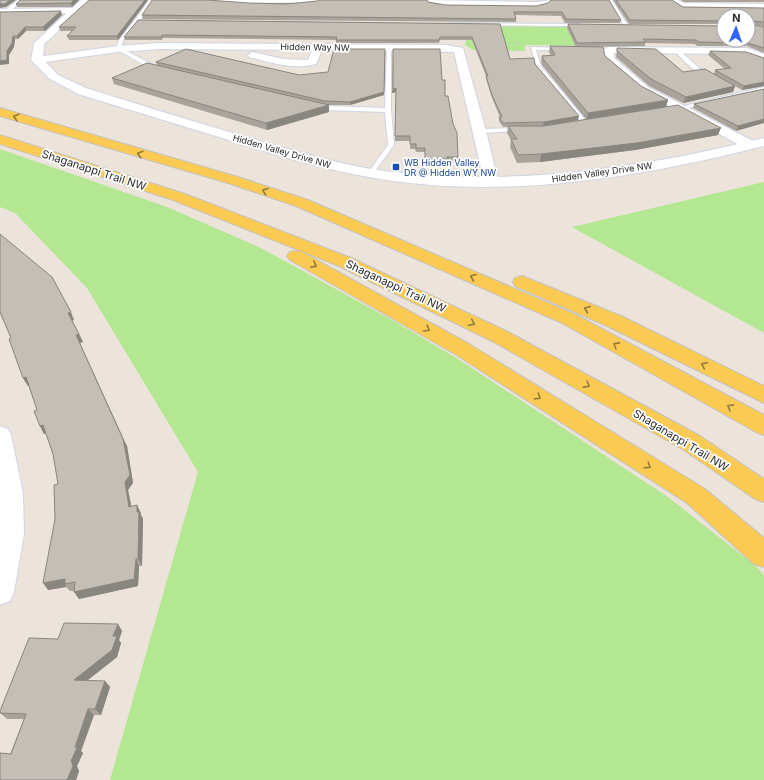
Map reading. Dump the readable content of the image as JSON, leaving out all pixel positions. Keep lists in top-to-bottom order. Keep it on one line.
{"streets":{"main road":["Shaganappi Trail NW"],"street":["Hidden Way NW","Hidden Valley Drive NW"]},"crossings":[["Hidden Way NW","Hidden Valley Drive NW"]],"places":{"transit":["WB Hidden Valley DR @ Hidden WY NW"]},"north":"top"}
